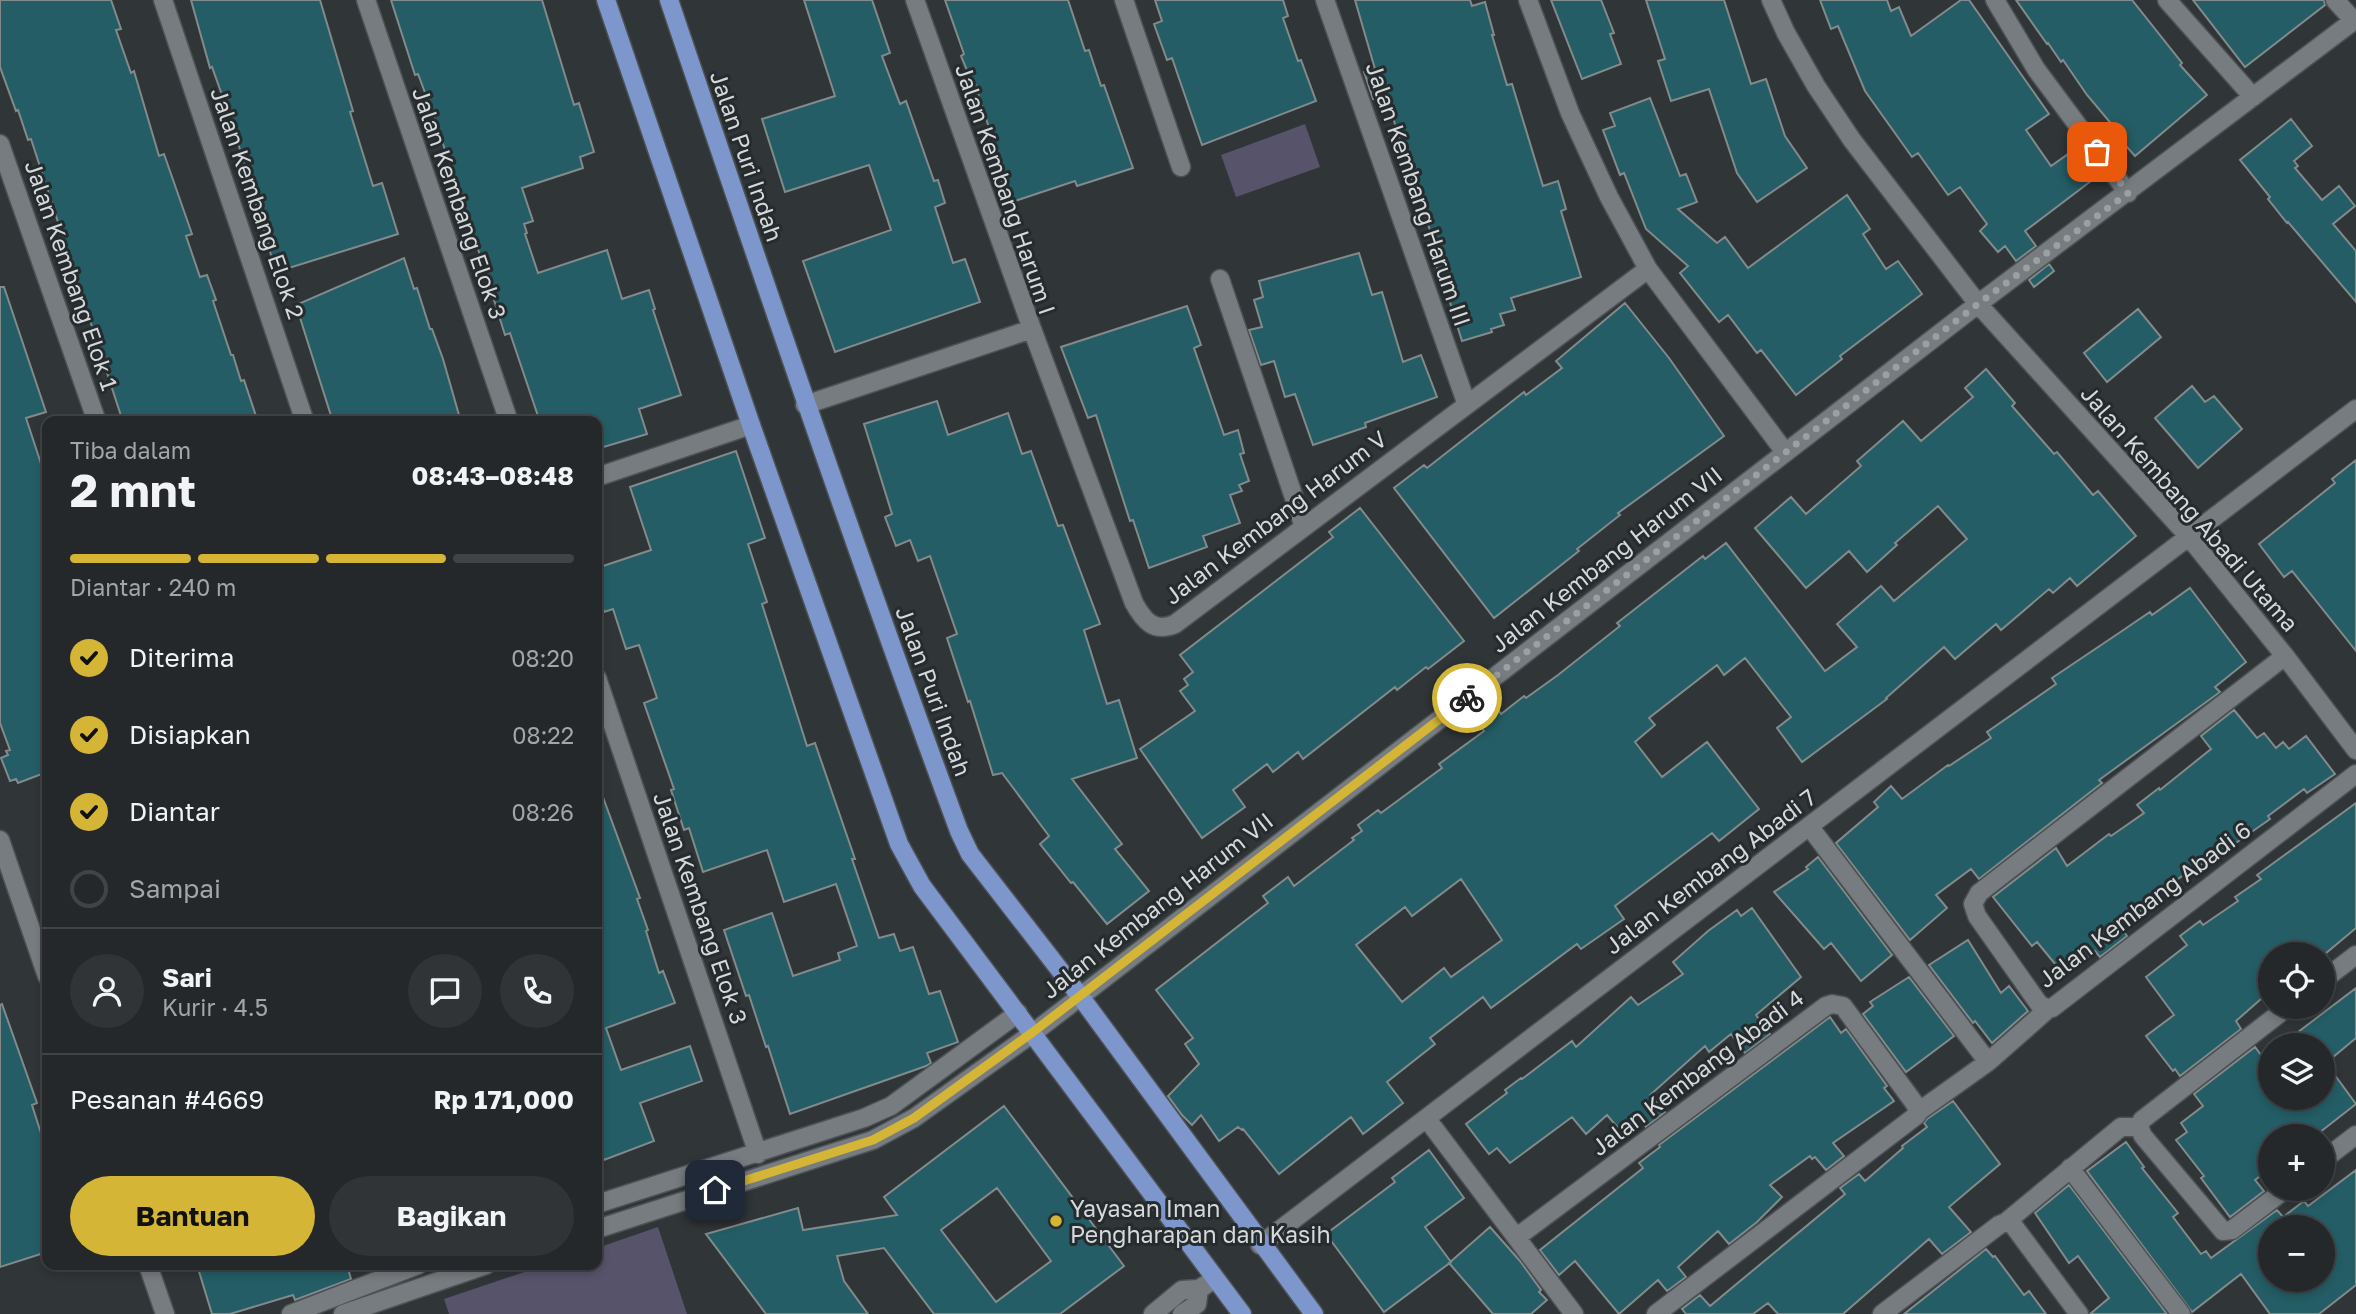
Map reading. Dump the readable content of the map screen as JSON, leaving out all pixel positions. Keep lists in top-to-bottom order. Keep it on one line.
{"streets":{"main road":["Jalan Puri Indah"],"street":["Jalan Kembang Harum I","Jalan Kembang Harum III","Jalan Kembang Elok 2","Jalan Kembang Elok 3","Jalan Kembang Elok 1","Jalan Kembang Abadi Utama","Jalan Kembang Harum V","Jalan Kembang Harum VII","Jalan Kembang Abadi 7","Jalan Kembang Abadi 6","Jalan Kembang Abadi 4"]},"crossings":[["Jalan Puri Indah","Jalan Kembang Harum I"],["Jalan Puri Indah","Jalan Kembang Harum VII"],["Jalan Puri Indah","Jalan Kembang Abadi 7"],["Jalan Kembang Harum I","Jalan Kembang Harum V"],["Jalan Kembang Harum III","Jalan Kembang Harum V"],["Jalan Kembang Abadi Utama","Jalan Kembang Harum VII"],["Jalan Kembang Abadi Utama","Jalan Kembang Abadi 7"],["Jalan Kembang Abadi Utama","Jalan Kembang Abadi 6"]],"places":["Yayasan Iman Pengharapan dan Kasih"],"page":{"heading":["2 mnt","Tiba dalam","08:43–08:48"],"panel":["Sari","Kurir · 4.5","Pesanan #4669","Rp 171,000"],"bar":"Diantar · 240 m","list":[["Diterima","08:20"],["Disiapkan","08:22"],["Diantar","08:26"],"Sampai"],"map_buttons":["+","−"],"buttons":["Bantuan","Bagikan"]}}
